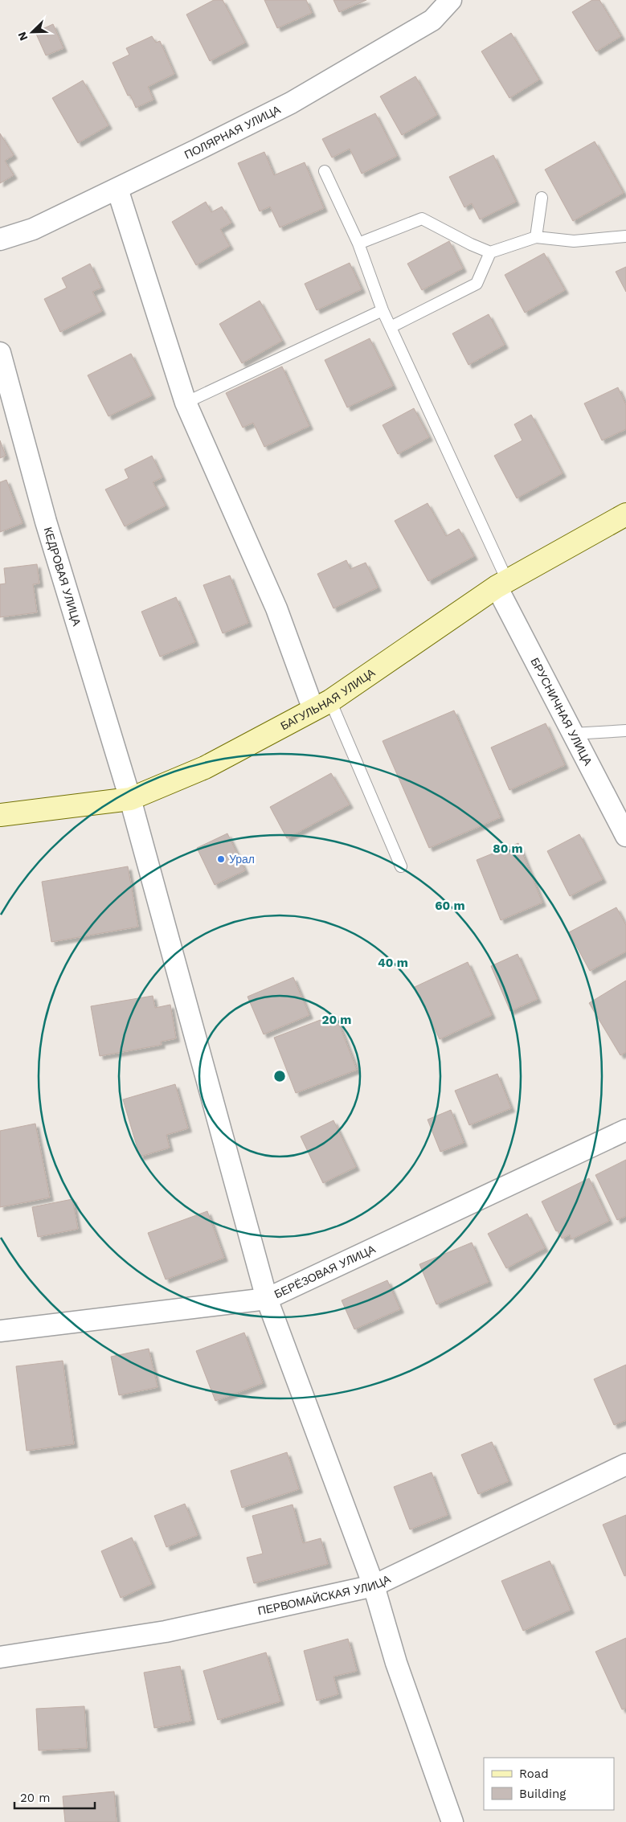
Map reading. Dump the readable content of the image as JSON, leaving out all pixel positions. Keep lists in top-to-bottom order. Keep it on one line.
{"streets":{"street":["ПОЛЯРНАЯ УЛИЦА","КЕДРОВАЯ УЛИЦА","БАГУЛЬНАЯ УЛИЦА","БРУСНИЧНАЯ УЛИЦА","БЕРЁЗОВАЯ УЛИЦА","ПЕРВОМАЙСКАЯ УЛИЦА"]},"crossings":[["КЕДРОВАЯ УЛИЦА","БАГУЛЬНАЯ УЛИЦА"],["КЕДРОВАЯ УЛИЦА","БЕРЁЗОВАЯ УЛИЦА"],["КЕДРОВАЯ УЛИЦА","ПЕРВОМАЙСКАЯ УЛИЦА"],["БАГУЛЬНАЯ УЛИЦА","БРУСНИЧНАЯ УЛИЦА"]],"places":["Урал"],"legend":["Road","Building"],"scale_bar":"20 m","north":"bottom left","rings":["80 m","60 m","40 m","20 m"]}
